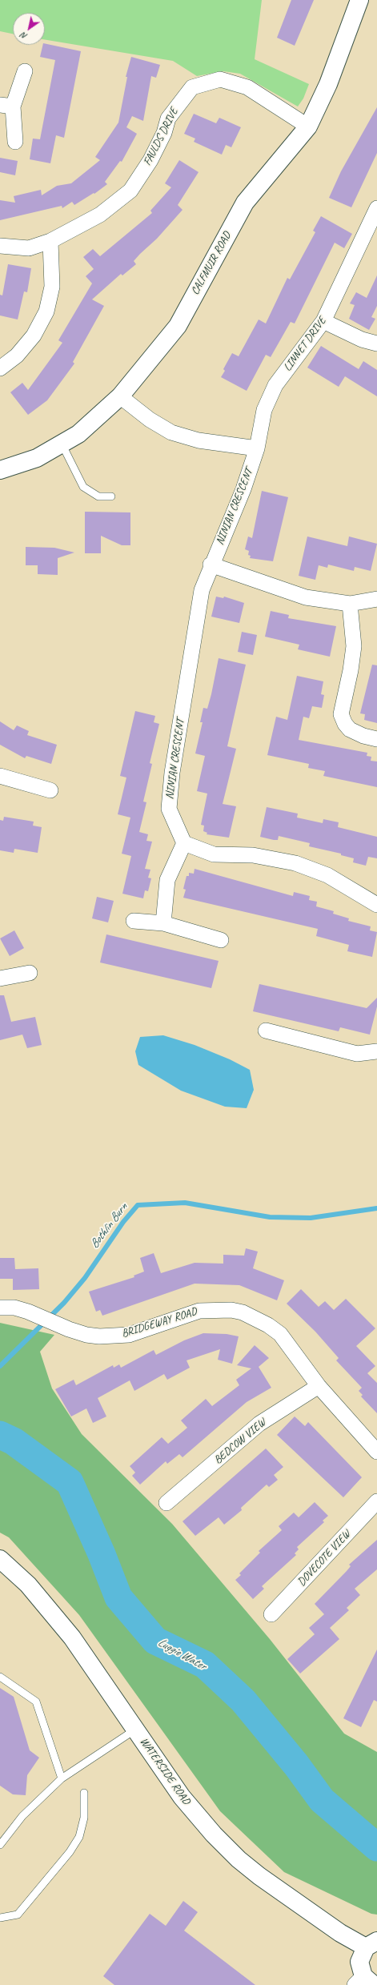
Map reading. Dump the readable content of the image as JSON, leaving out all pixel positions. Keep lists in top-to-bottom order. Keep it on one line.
{"streets":{"street":["FAULDS DRIVE","CALFMUIR ROAD","LINNET DRIVE","NINIAN CRESCENT","BRIDGEWAY ROAD","BEDCOW VIEW","DOVECOTE VIEW","WATERSIDE ROAD"]},"crossings":[["FAULDS DRIVE","CALFMUIR ROAD"],["LINNET DRIVE","NINIAN CRESCENT"],["BRIDGEWAY ROAD","BEDCOW VIEW"]],"water":["Bothlin Burn","Luggie Water"],"north":"bottom left"}
